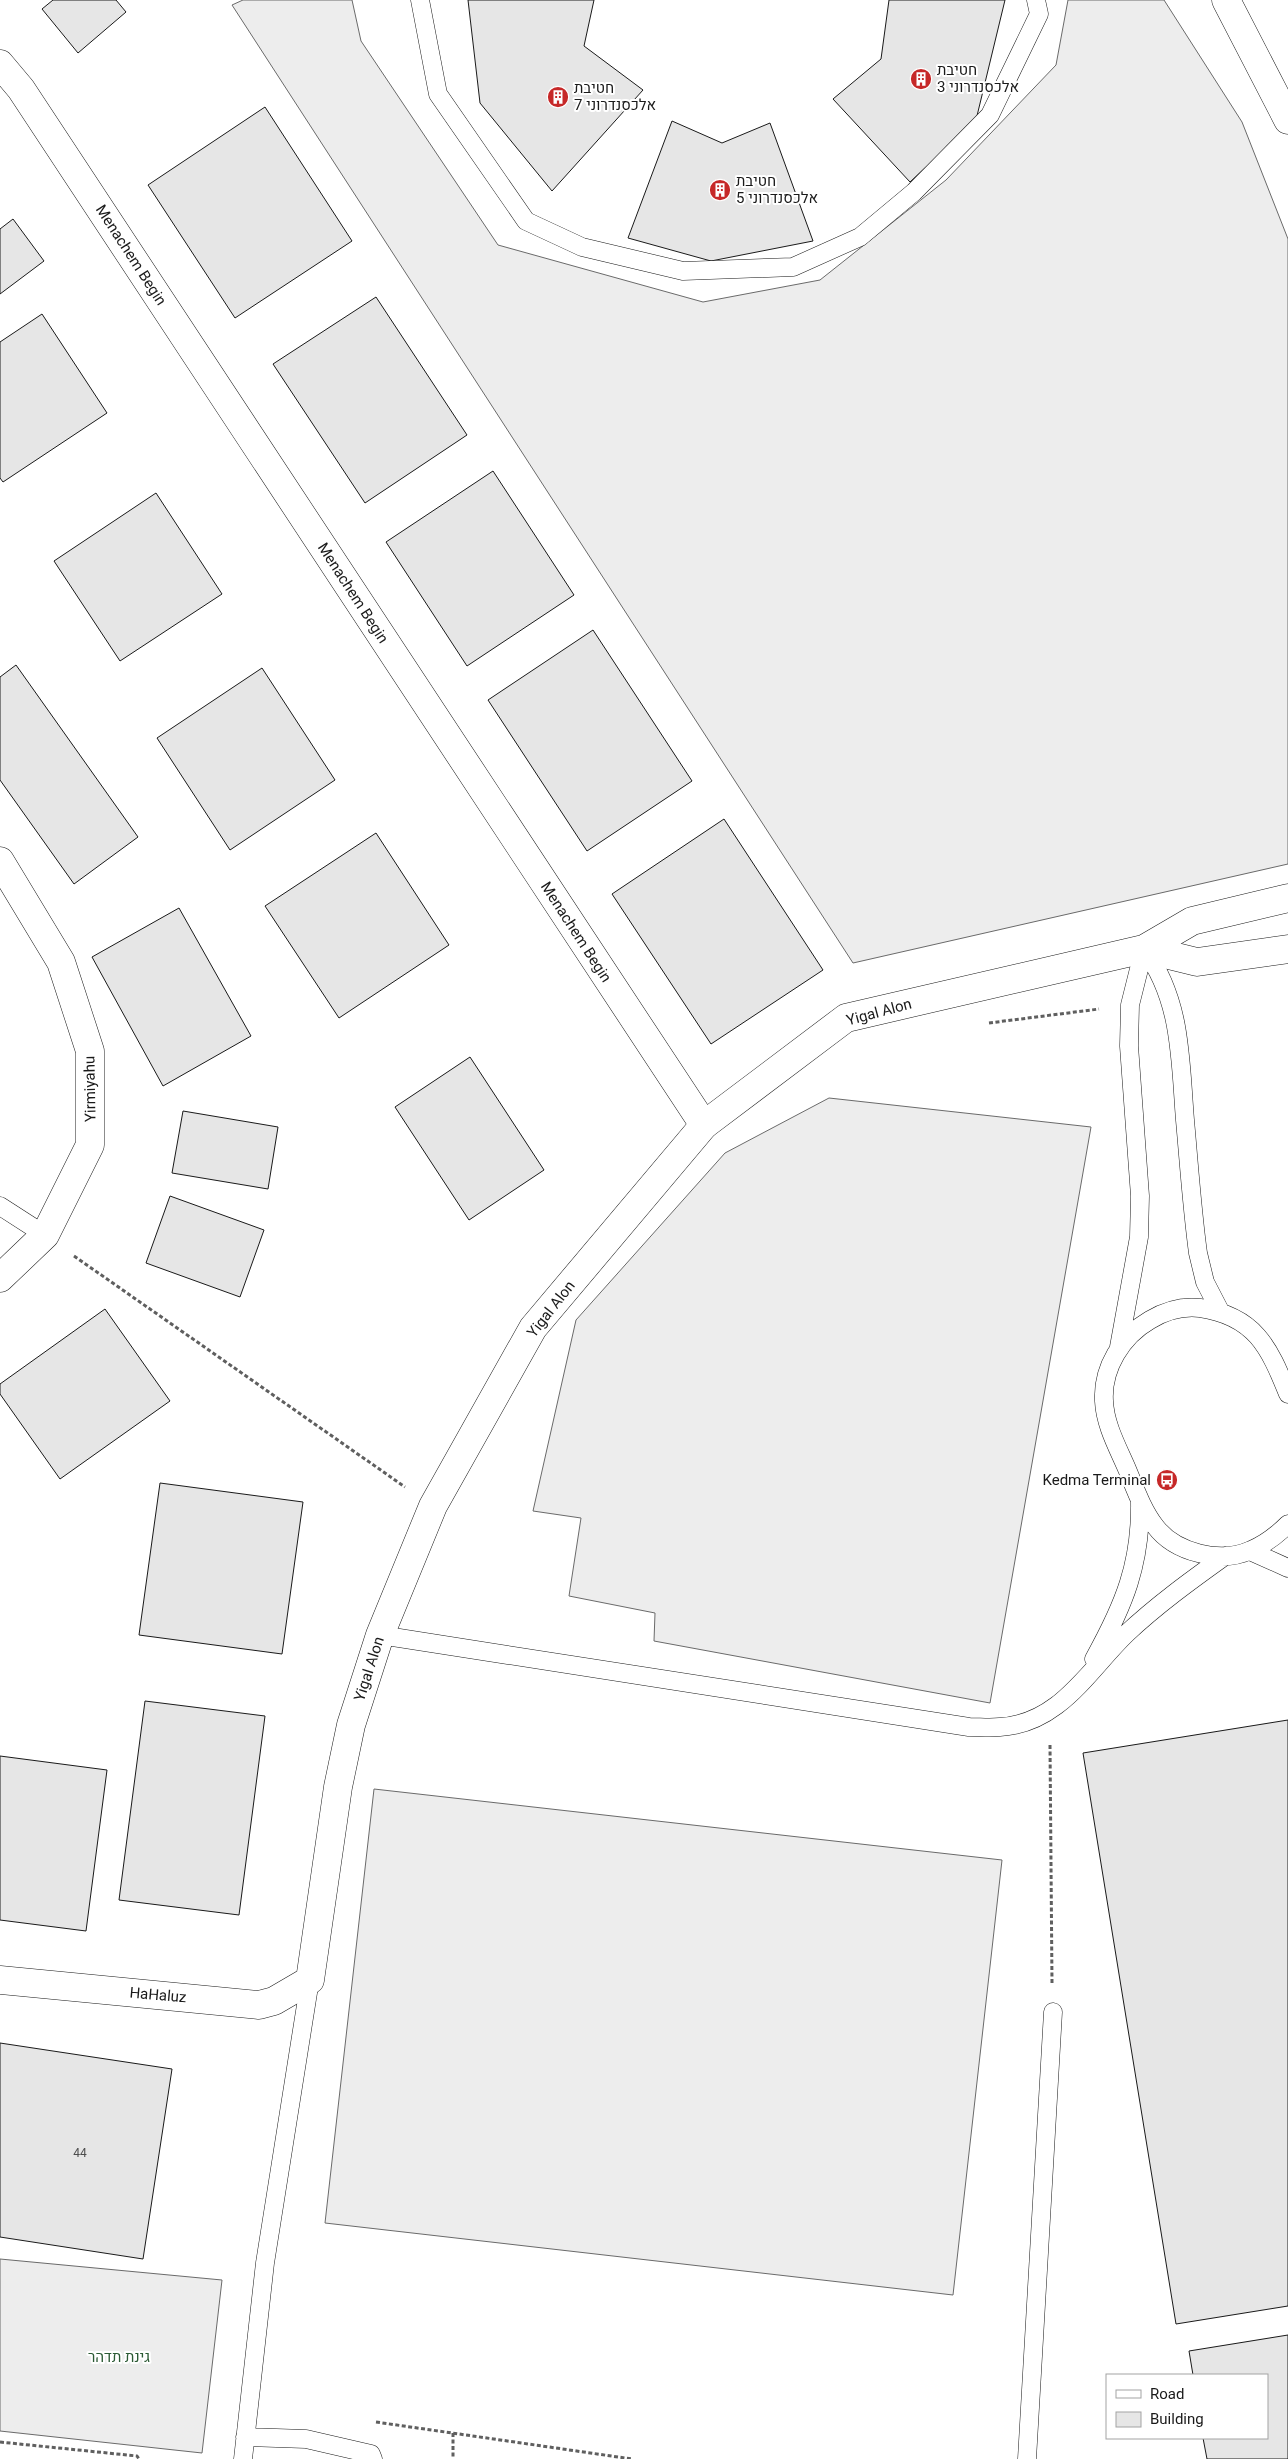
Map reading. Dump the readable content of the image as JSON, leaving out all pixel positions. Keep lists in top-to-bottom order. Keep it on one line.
{"streets":{"street":["Menachem Begin","Yigal Alon","Yirmiyahu","HaHaluz"]},"crossings":[["Menachem Begin","Yigal Alon"],["Yigal Alon","HaHaluz"]],"parks":["גינת תדהר"],"places":{"building":["חטיבת אלכסנדרוני 3","חטיבת אלכסנדרוני 7","חטיבת אלכסנדרוני 5"],"bus stop":["Kedma Terminal"]},"house_numbers":["44"],"legend":["Road","Building"]}
